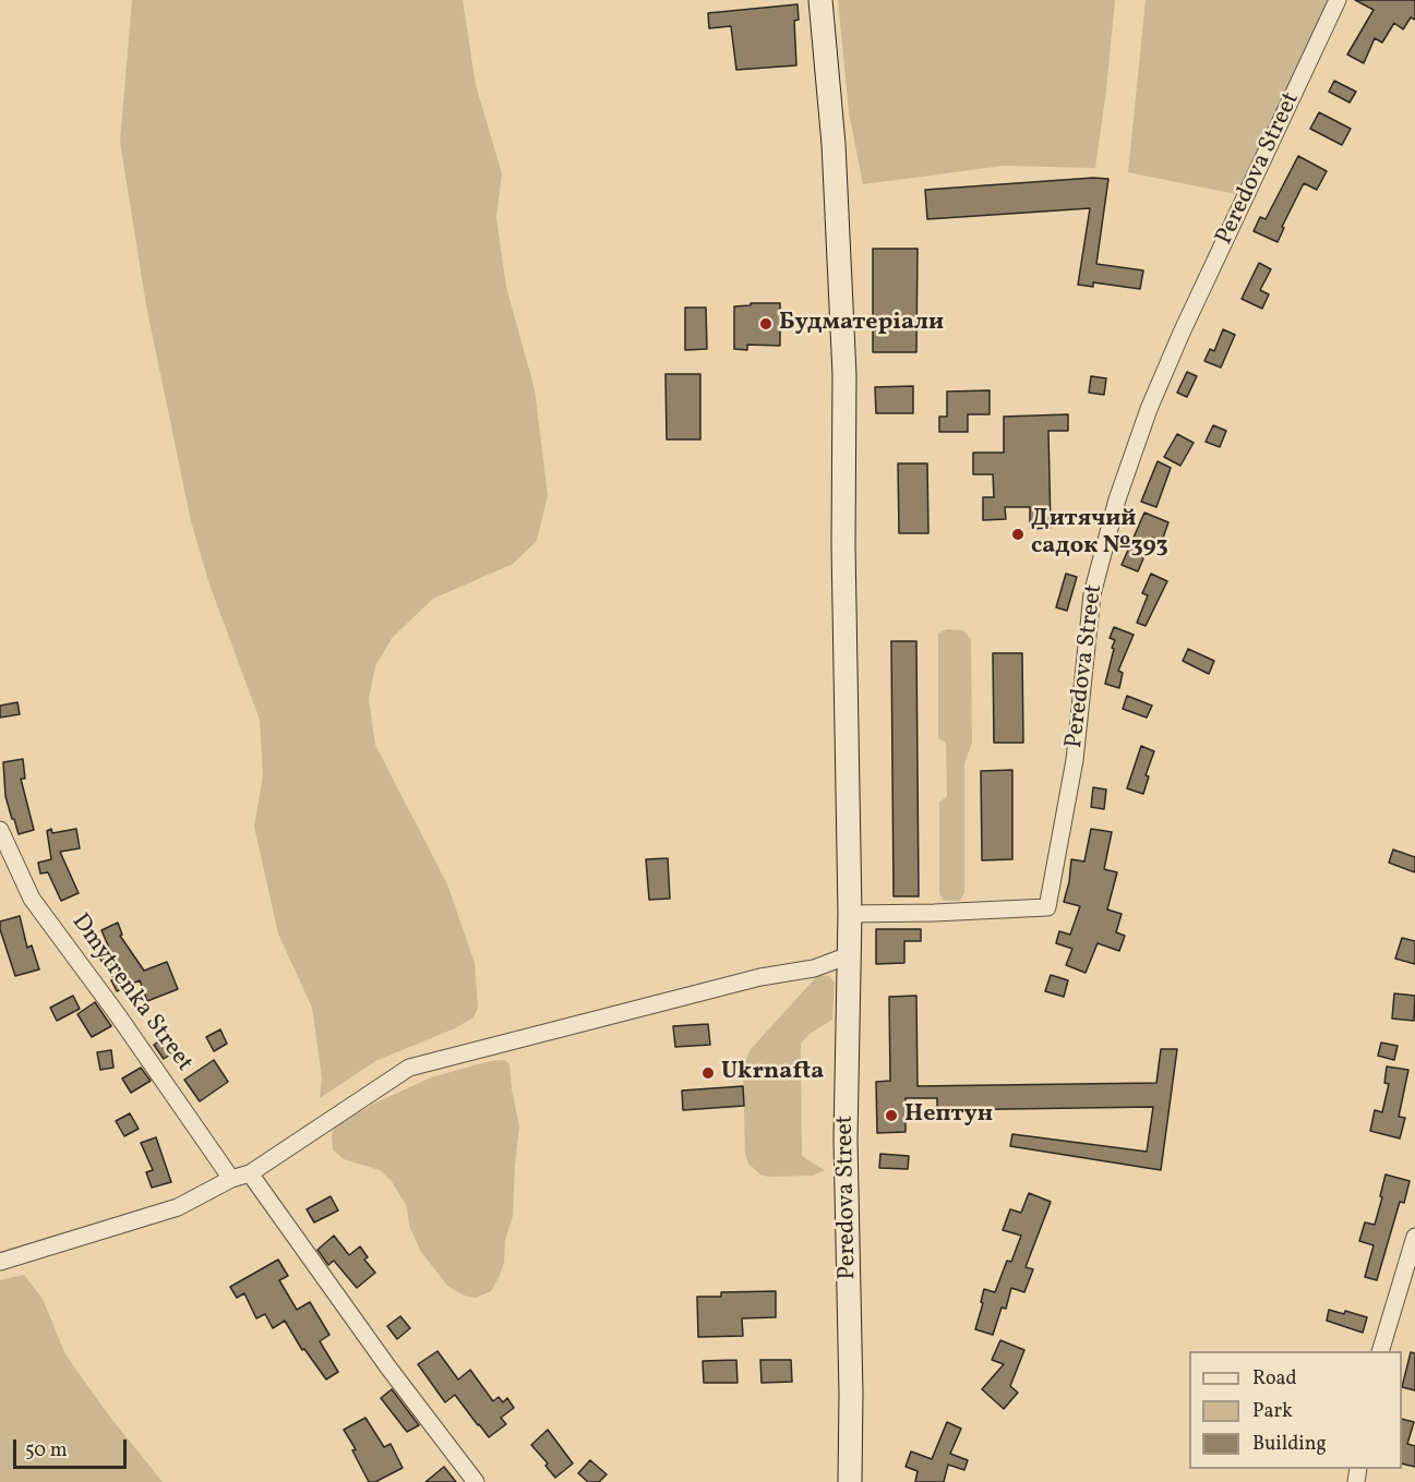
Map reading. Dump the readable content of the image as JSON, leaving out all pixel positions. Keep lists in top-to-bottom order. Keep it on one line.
{"streets":{"street":["Peredova Street","Dmytrenka Street"]},"places":["Будматеріали","Дитячий садок №393","Ukrnafta","Нептун"],"legend":["Road","Park","Building"],"scale_bar":"50 m"}
